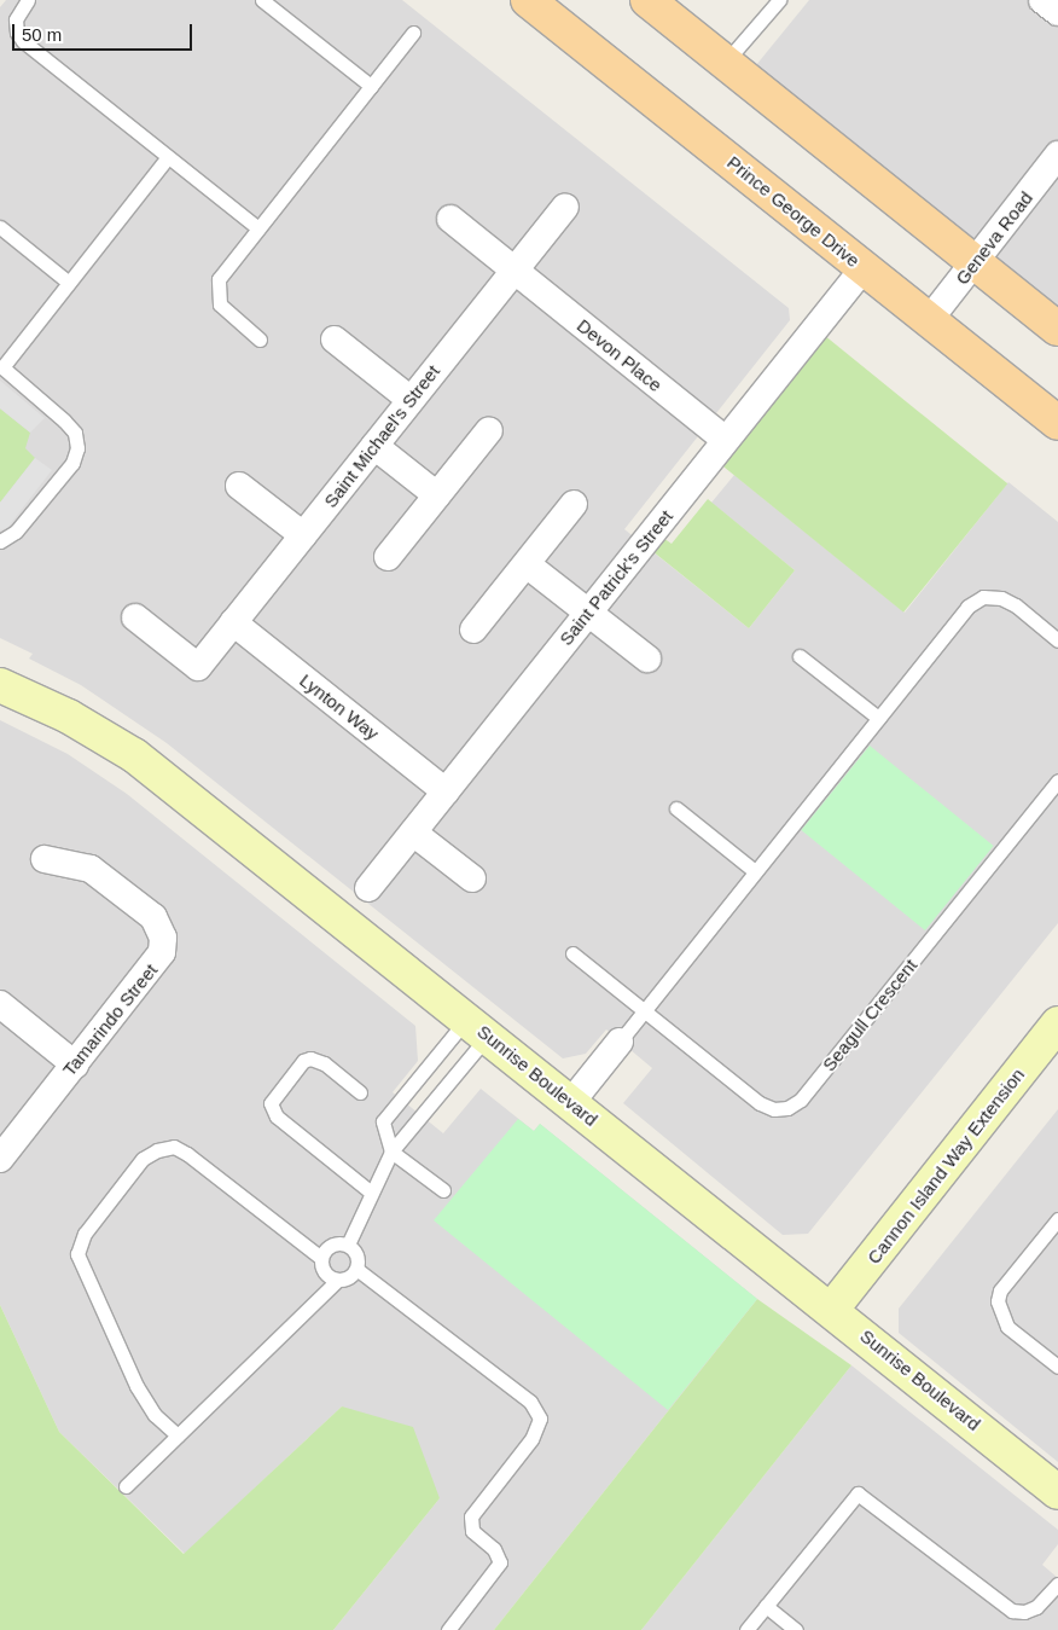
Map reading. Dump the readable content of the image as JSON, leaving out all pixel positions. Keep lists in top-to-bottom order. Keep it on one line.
{"streets":{"main road":["Prince George Drive"],"street":["Geneva Road","Devon Place","Saint Michael's Street","Saint Patrick's Street","Lynton Way","Tamarindo Street","Sunrise Boulevard","Cannon Island Way Extension"],"lane":["Seagull Crescent"]},"crossings":[["Prince George Drive","Geneva Road"],["Prince George Drive","Saint Patrick's Street"],["Devon Place","Saint Michael's Street"],["Devon Place","Saint Patrick's Street"],["Saint Michael's Street","Lynton Way"],["Saint Patrick's Street","Lynton Way"],["Sunrise Boulevard","Cannon Island Way Extension"]],"scale_bar":"50 m"}
